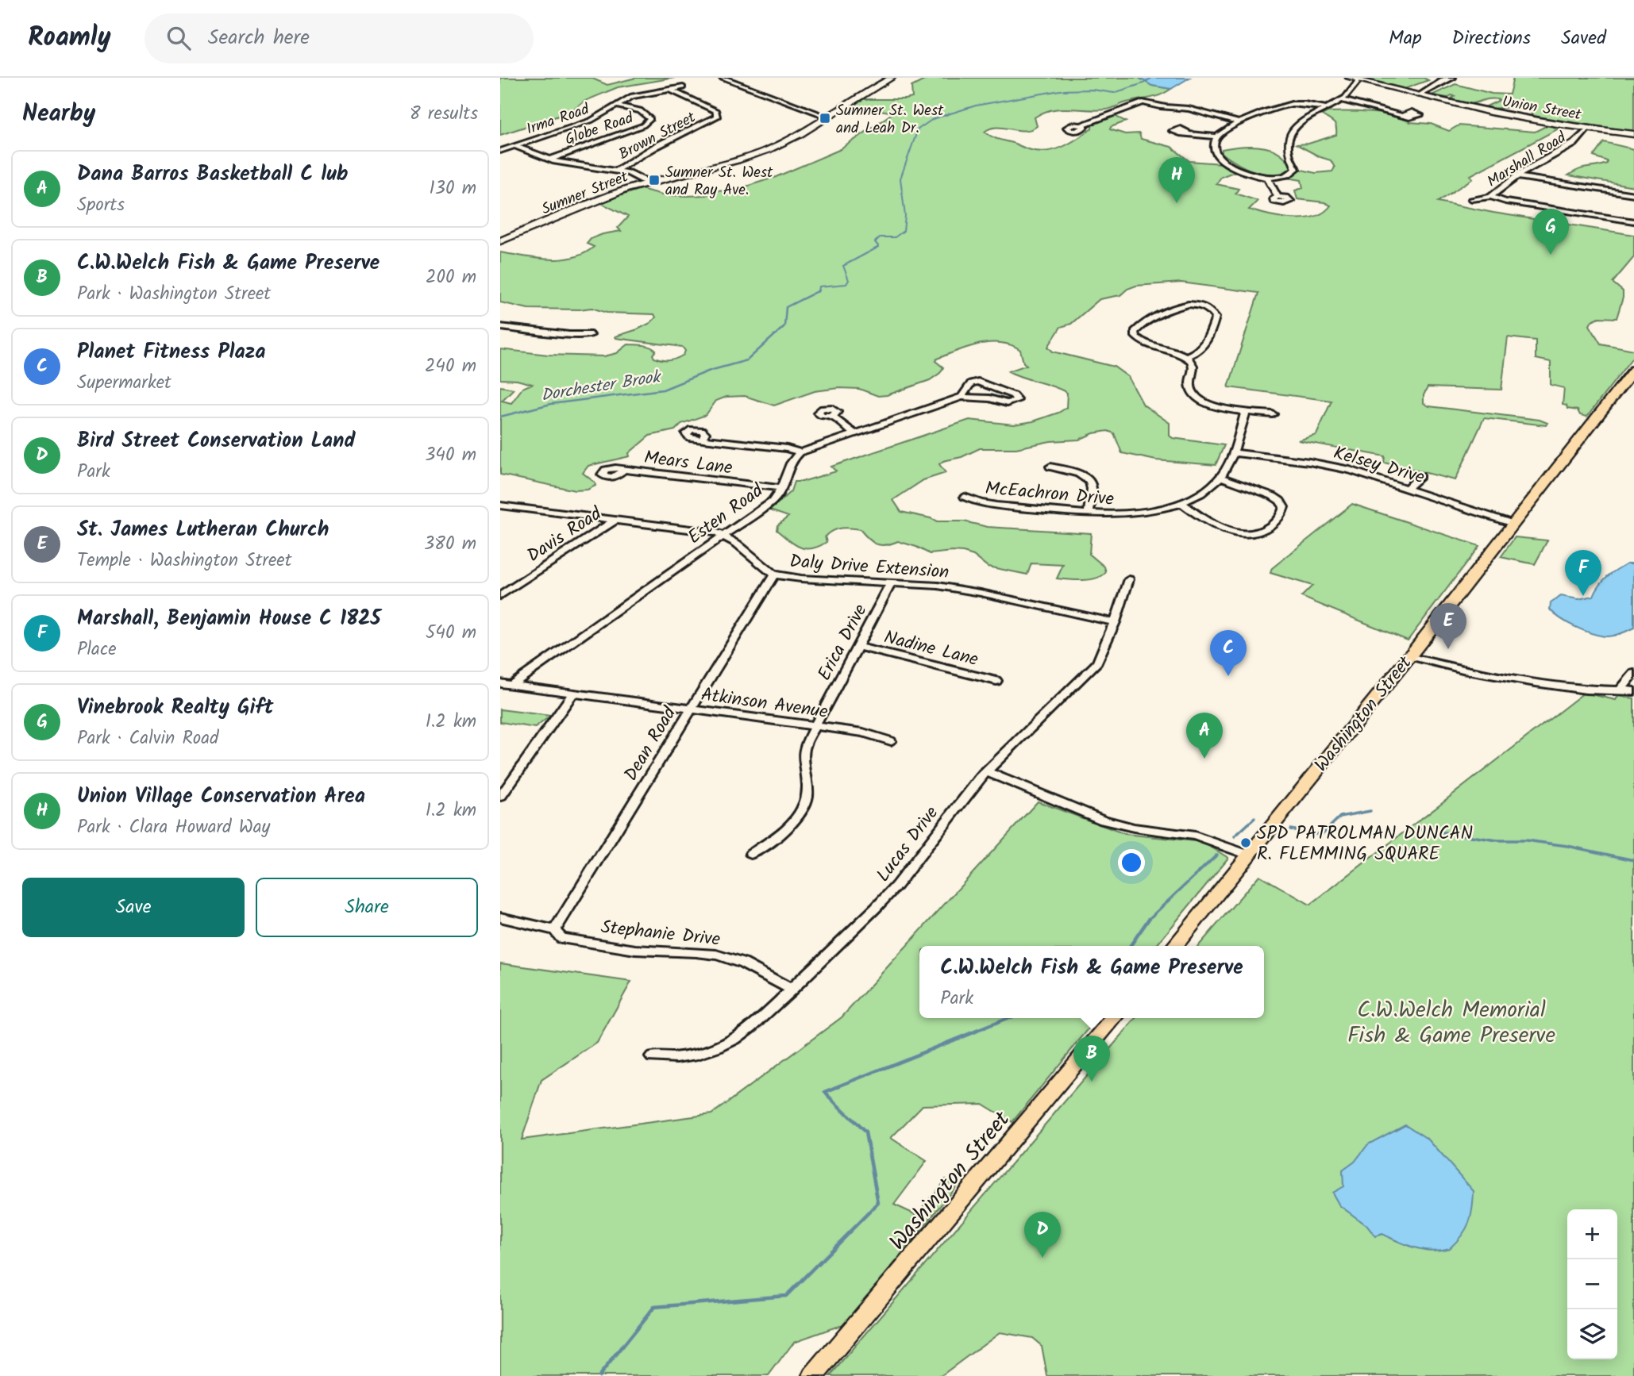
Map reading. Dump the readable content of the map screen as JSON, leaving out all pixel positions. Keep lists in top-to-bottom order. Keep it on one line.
{"streets":{"main road":["Union Street","Sumner Street","Washington Street"],"street":["Irma Road","Globe Road","Brown Street","Marshall Road","Mears Lane","Kelsey Drive","McEachron Drive","Esten Road","Davis Road","Daly Drive Extension","Erica Drive","Nadine Lane","Atkinson Avenue","Dean Road","Lucas Drive","Stephanie Drive"]},"crossings":[["Union Street","Marshall Road"],["Irma Road","Globe Road"],["Irma Road","Brown Street"],["Mears Lane","Esten Road"],["Kelsey Drive","McEachron Drive"],["Kelsey Drive","Washington Street"],["Esten Road","Daly Drive Extension"],["Esten Road","Atkinson Avenue"],["Davis Road","Daly Drive Extension"],["Daly Drive Extension","Erica Drive"],["Daly Drive Extension","Dean Road"],["Daly Drive Extension","Lucas Drive"],["Erica Drive","Nadine Lane"],["Erica Drive","Atkinson Avenue"],["Atkinson Avenue","Dean Road"],["Dean Road","Stephanie Drive"],["Lucas Drive","Stephanie Drive"]],"water":["Dorchester Brook"],"parks":["C.W.Welch Memorial Fish & Game Preserve"],"places":{"transit":["Sumner St. West and Leah Dr.","Sumner St. West and Ray Ave."],"other":["SPD PATROLMAN DUNCAN R. FLEMMING SQUARE"]},"page":{"header":"Roamly","search":"Search here","nav":["Map","Directions","Saved"],"heading":["Nearby","8 results"],"list":[{"mark":"A","name":"Dana Barros Basketball C lub","note":"Sports","value":"130 m"},{"mark":"B","name":"C.W.Welch Fish & Game Preserve","note":"Park · Washington Street","value":"200 m"},{"mark":"C","name":"Planet Fitness Plaza","note":"Supermarket","value":"240 m"},{"mark":"D","name":"Bird Street Conservation Land","note":"Park","value":"340 m"},{"mark":"E","name":"St. James Lutheran Church","note":"Temple · Washington Street","value":"380 m"},{"mark":"F","name":"Marshall, Benjamin House C 1825","note":"Place","value":"540 m"},{"mark":"G","name":"Vinebrook Realty Gift","note":"Park · Calvin Road","value":"1.2 km"},{"mark":"H","name":"Union Village Conservation Area","note":"Park · Clara Howard Way","value":"1.2 km"}],"pins":["H","G","F","E","C","A","B","D"],"buttons":["Save","Share"],"popup":["C.W.Welch Fish & Game Preserve","Park"],"map_buttons":["+","−"]}}
